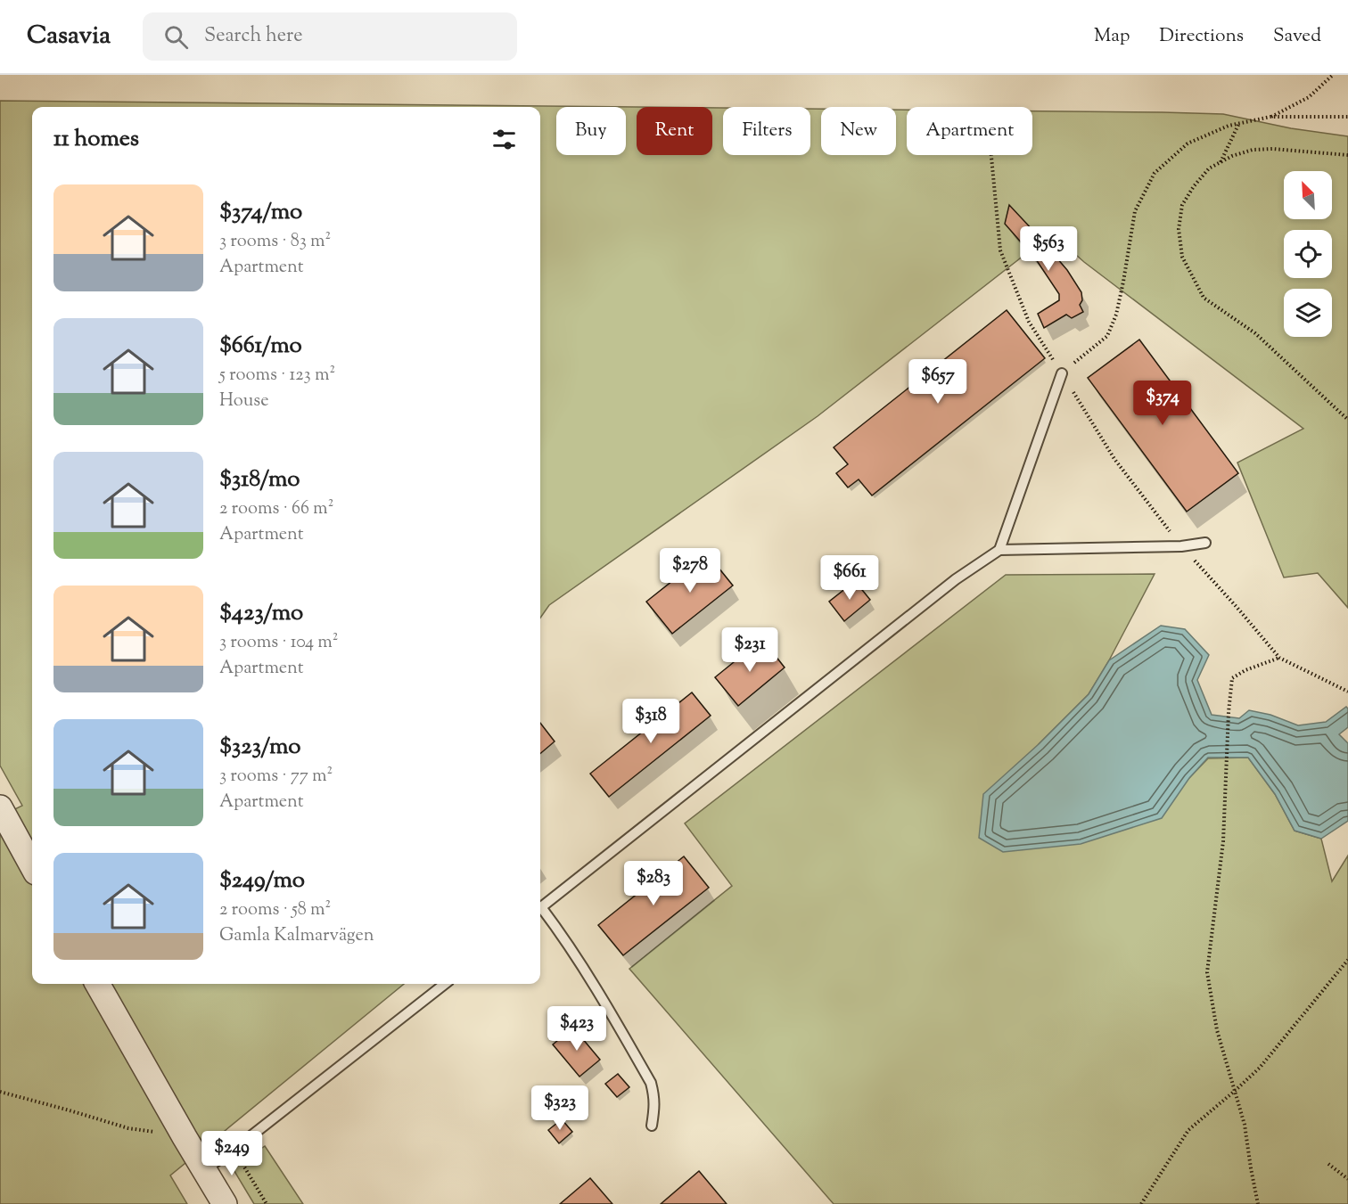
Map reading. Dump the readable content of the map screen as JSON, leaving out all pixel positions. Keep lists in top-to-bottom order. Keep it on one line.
{"north":"top left","page":{"header":"Casavia","search":"Search here","nav":["Map","Directions","Saved"],"chip":["Buy","Rent","Filters","New","Apartment"],"heading":"11 homes","list":[{"name":"$374/mo","note":"3 rooms · 83 m² · Apartment"},{"name":"$661/mo","note":"5 rooms · 123 m² · House"},{"name":"$318/mo","note":"2 rooms · 66 m² · Apartment"},{"name":"$423/mo","note":"3 rooms · 104 m² · Apartment"},{"name":"$323/mo","note":"3 rooms · 77 m² · Apartment"},{"name":"$249/mo","note":"2 rooms · 58 m² · Gamla Kalmarvägen"}],"price":["$563","$657","$374","$278","$661","$231","$318","$283","$423","$323","$249"]}}
